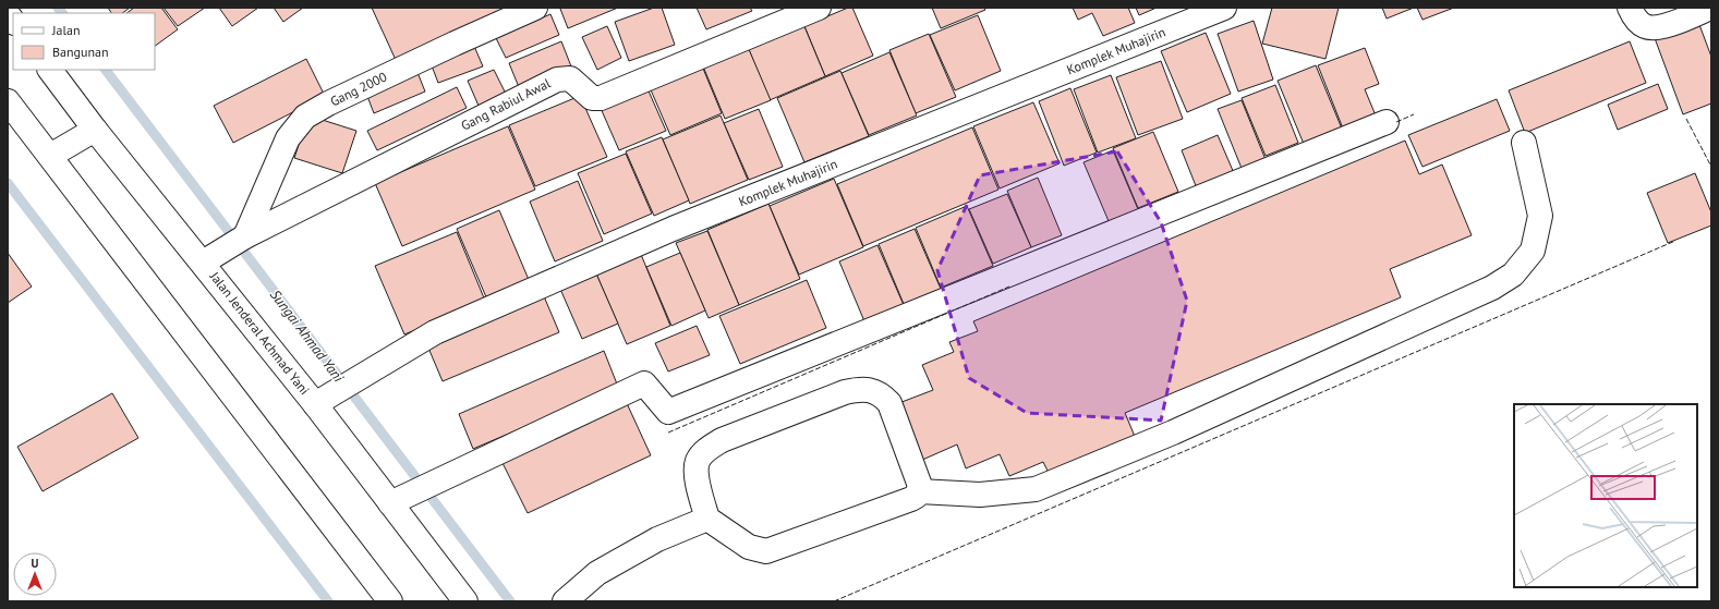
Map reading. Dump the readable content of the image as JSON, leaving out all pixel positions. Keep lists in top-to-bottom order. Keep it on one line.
{"streets":{"main road":["Komplek Muhajirin","Gang 2000","Gang Rabiul Awal","Jalan Jenderal Achmad Yani"]},"crossings":[["Komplek Muhajirin","Jalan Jenderal Achmad Yani"],["Gang 2000","Gang Rabiul Awal"],["Gang Rabiul Awal","Jalan Jenderal Achmad Yani"]],"water":["Sungai Ahmad Yani"],"legend":["Jalan","Bangunan"],"north":"top"}
